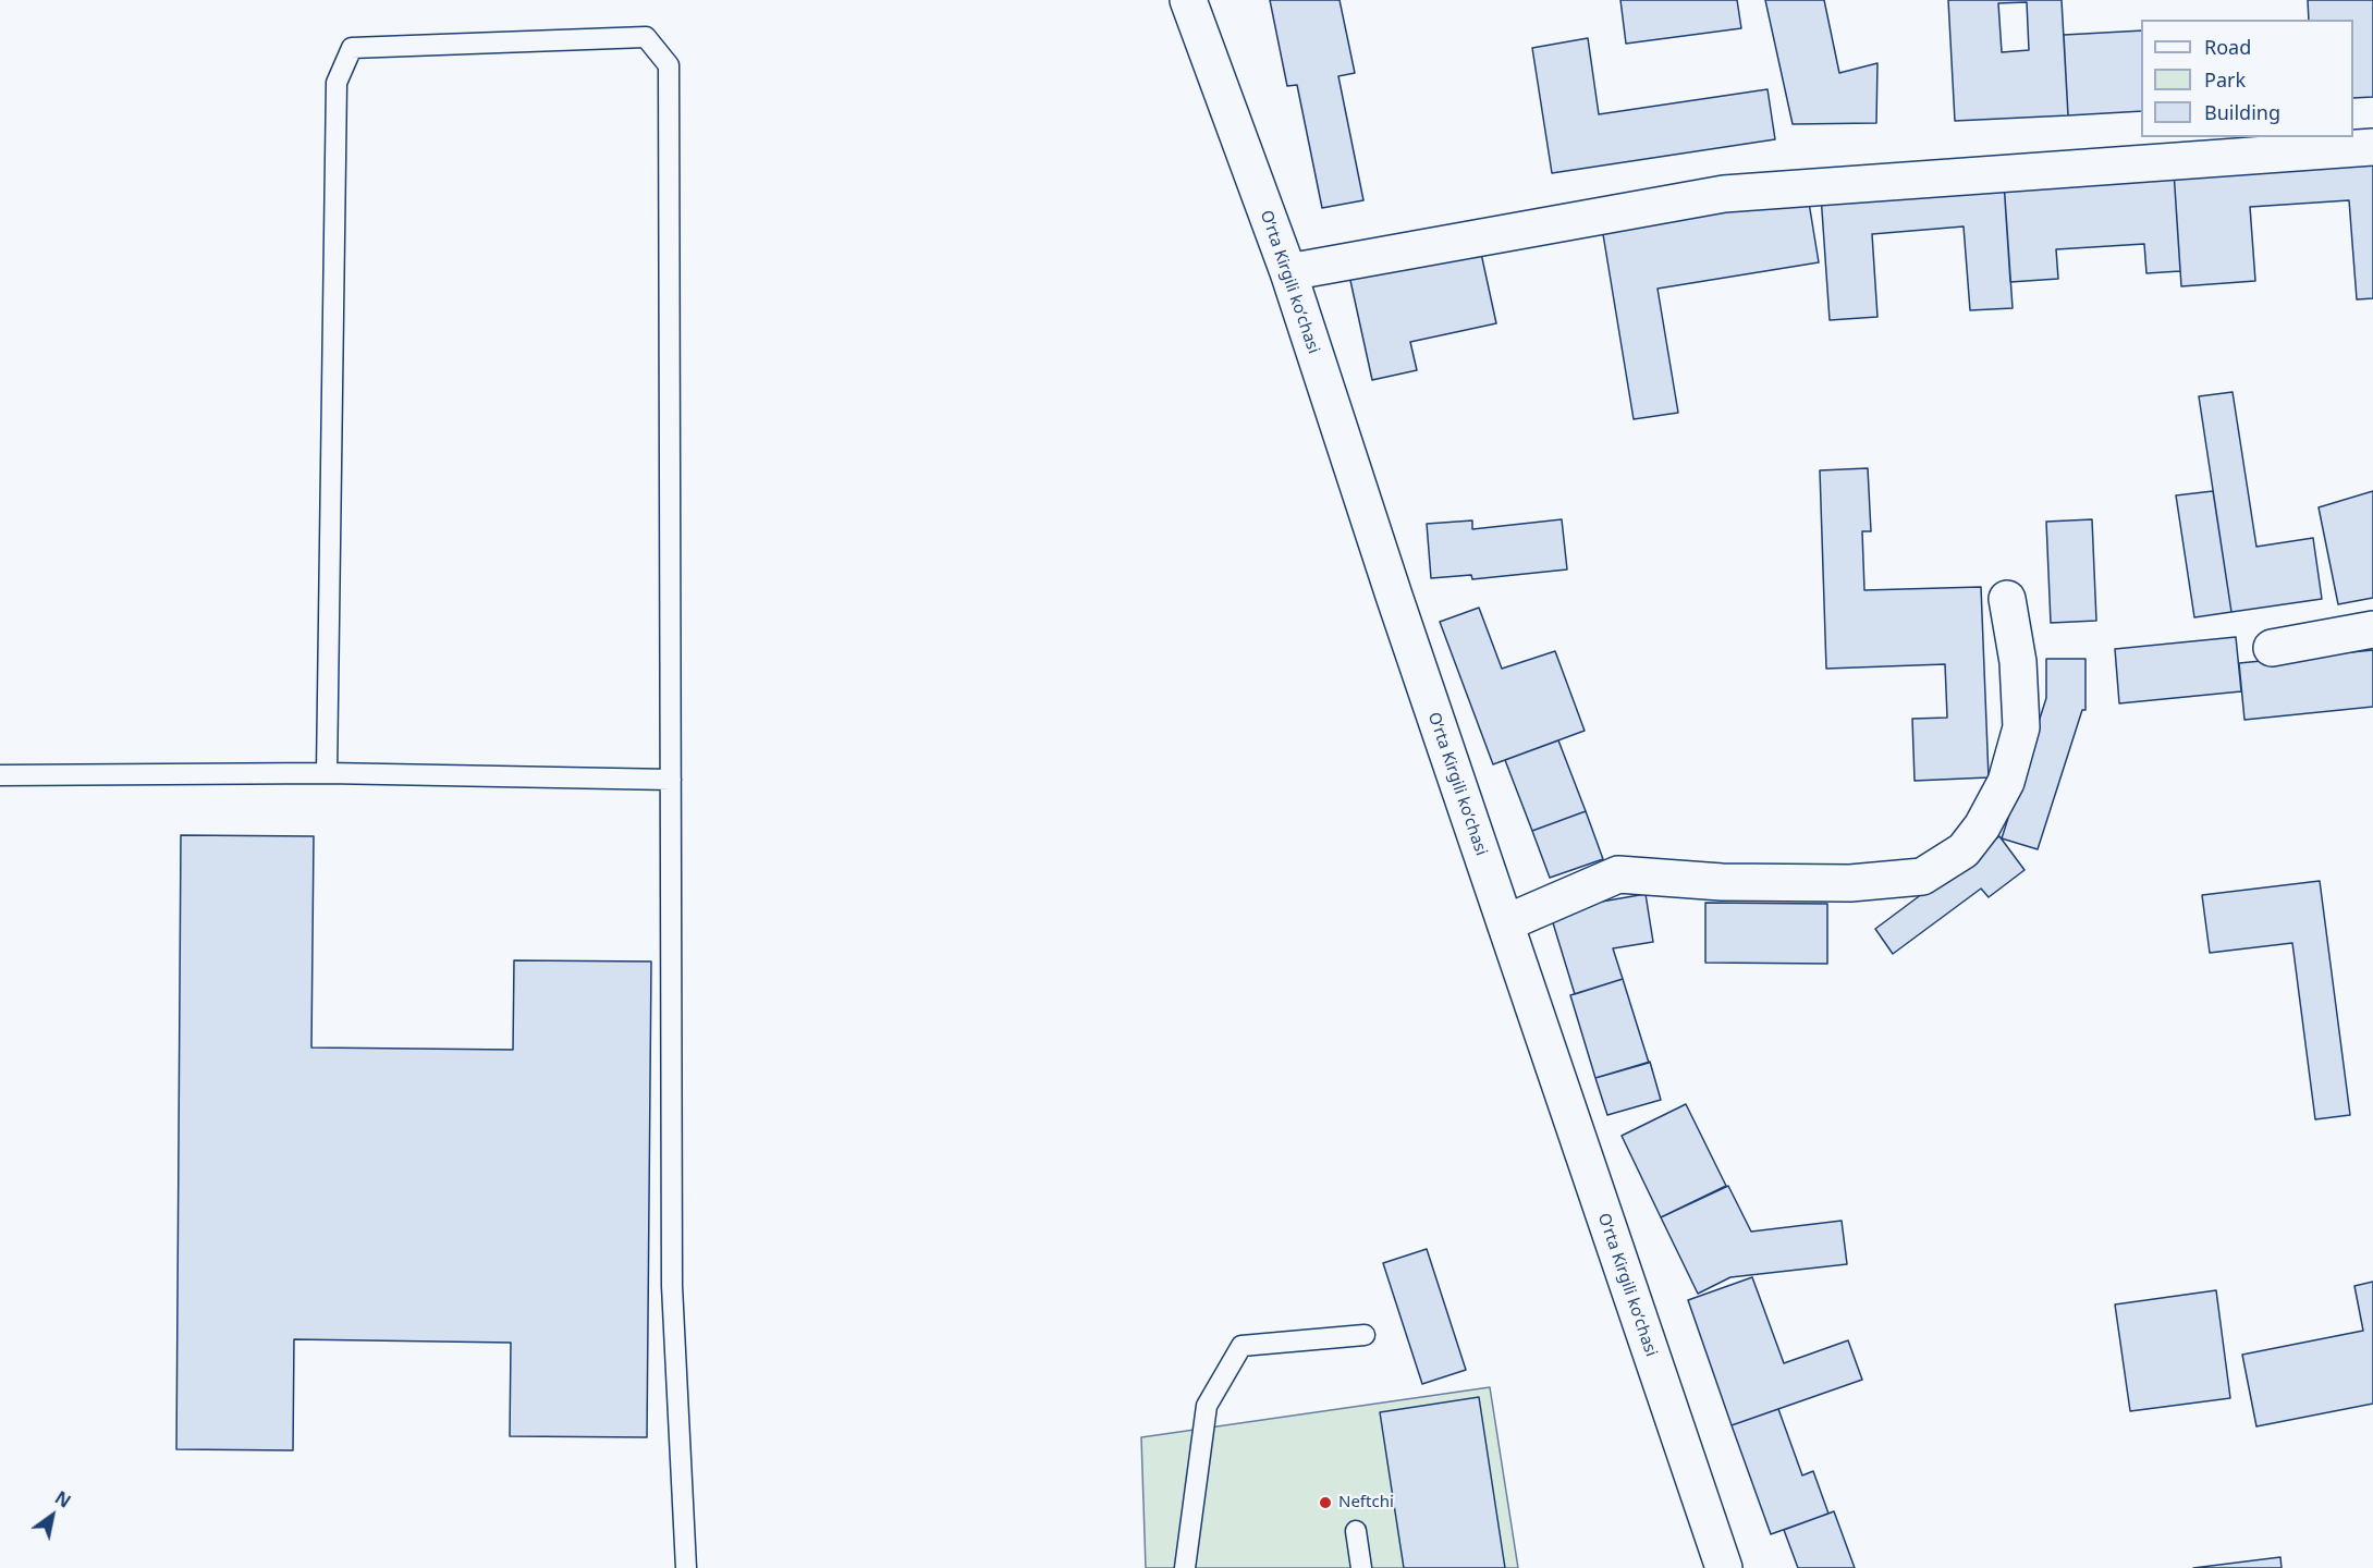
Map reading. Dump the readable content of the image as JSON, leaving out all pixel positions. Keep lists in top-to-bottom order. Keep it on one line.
{"streets":{"street":["Oʻrta Kirgili koʻchasi"]},"places":["Neftchi"],"legend":["Road","Park","Building"],"north":"top right"}
